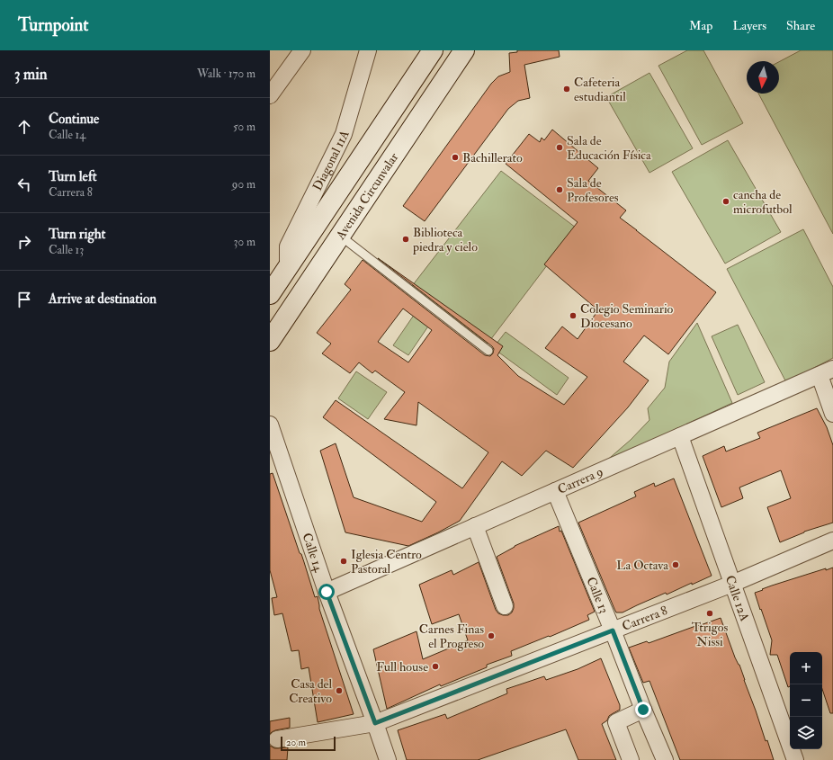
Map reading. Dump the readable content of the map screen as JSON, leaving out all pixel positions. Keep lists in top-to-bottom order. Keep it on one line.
{"streets":{"main road":["Avenida Circunvalar"],"street":["Diagonal 11A","Carrera 9","Calle 14","Calle 13","Calle 12A","Carrera 8"]},"crossings":[["Diagonal 11A","Avenida Circunvalar"],["Carrera 9","Calle 14"],["Carrera 9","Calle 13"],["Carrera 9","Calle 12A"],["Calle 14","Carrera 8"],["Calle 13","Carrera 8"],["Calle 12A","Carrera 8"]],"places":["Cafeteria estudiantil","Sala de Educación Física","Bachillerato","Sala de Profesores","cancha de microfutbol","Biblioteca piedra y cielo","Colegio Seminario Diocesano","Iglesia Centro Pastoral","La Octava","Ttrigos Nissi","Carnes Finas el Progreso","Full house","Casa del Creativo"],"scale_bar":"20 m","north":"bottom","page":{"header":"Turnpoint","nav":["Map","Layers","Share"],"heading":["3 min","Walk · 170 m"],"list":[["Continue","Calle 14","50 m"],["Turn left","Carrera 8","90 m"],["Turn right","Calle 13","30 m"],"Arrive at destination"],"map_buttons":["+","−"],"scale":"20 m"}}
